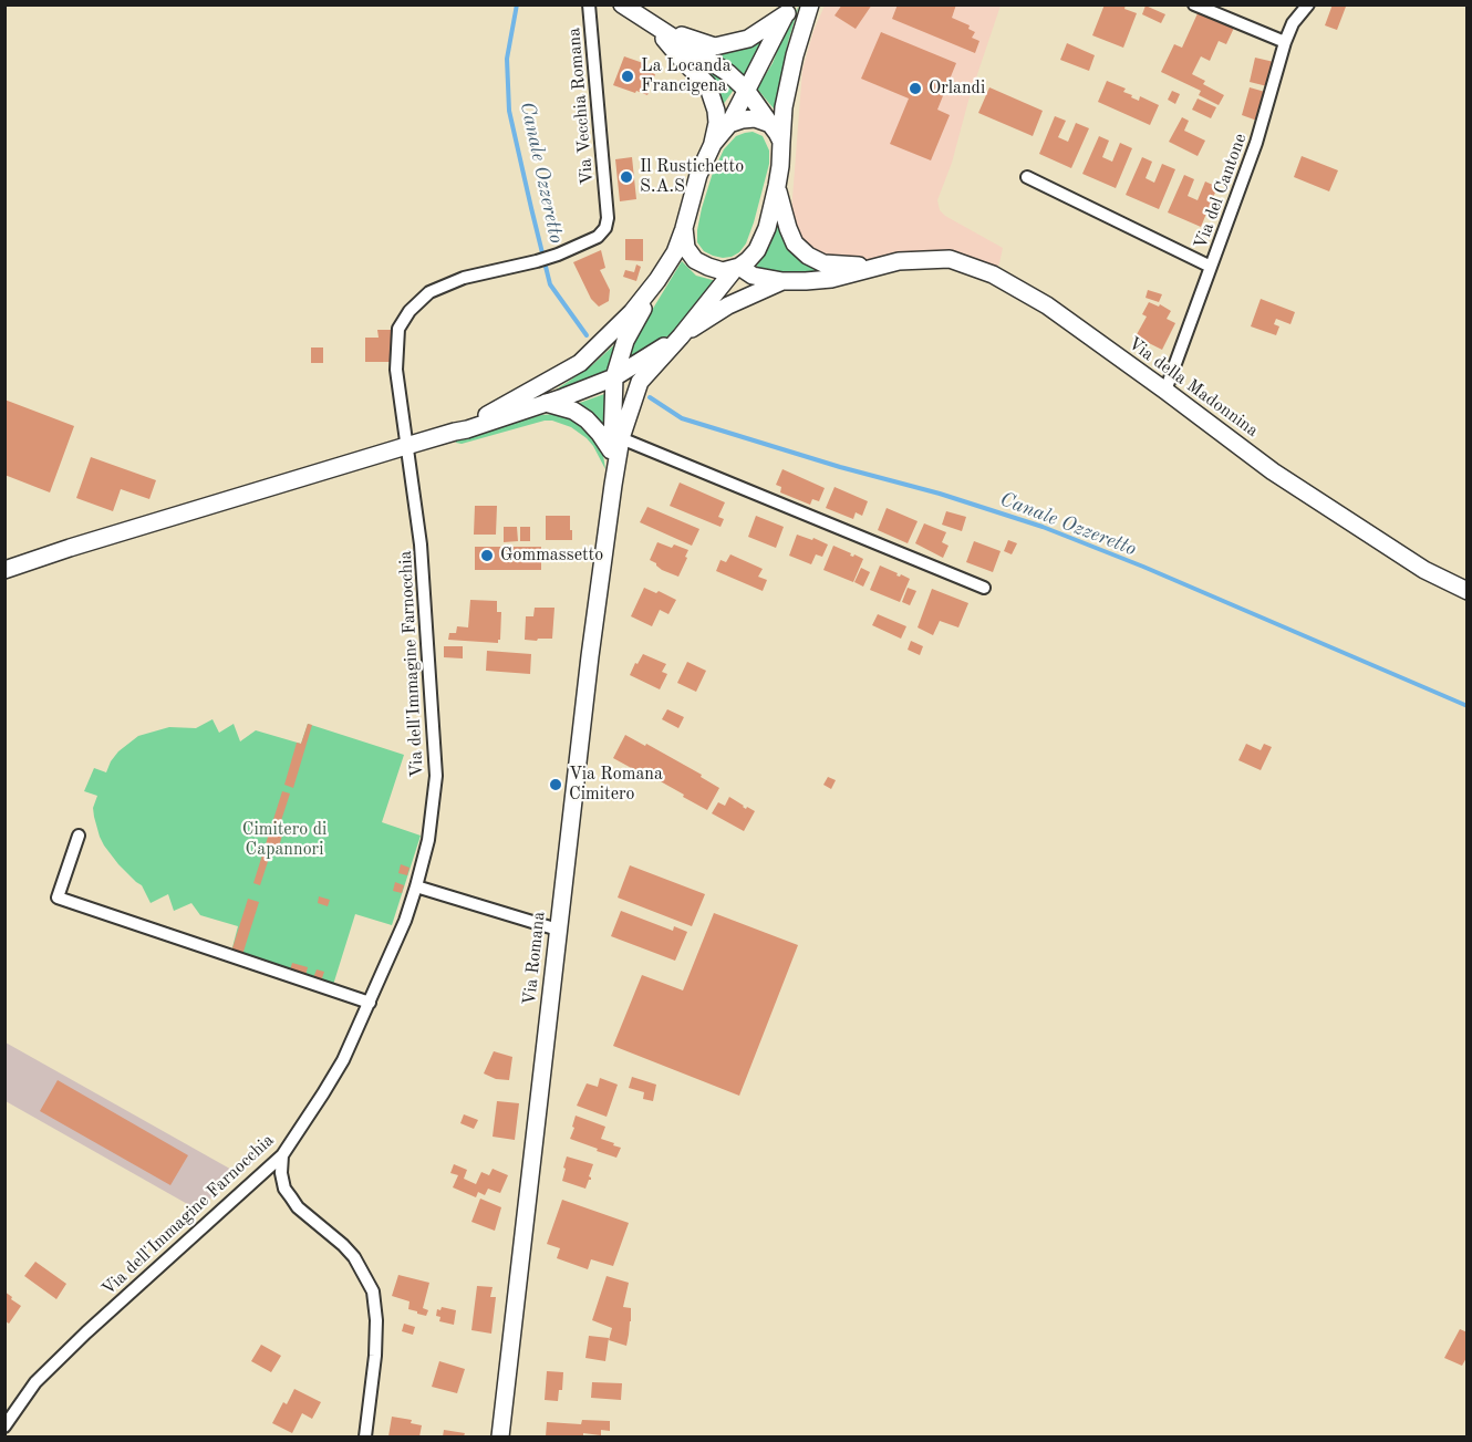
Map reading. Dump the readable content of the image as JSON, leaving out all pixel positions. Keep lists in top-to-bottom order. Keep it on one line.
{"streets":{"street":["Via Vecchia Romana","Via del Cantone","Via della Madonnina","Via dell'Immagine Farnocchia","Via Romana"]},"crossings":[["Via Vecchia Romana","Via dell'Immagine Farnocchia"],["Via del Cantone","Via della Madonnina"]],"water":["Canale Ozzeretto"],"parks":["Cimitero di Capannori"],"places":["La Locanda Francigena","Orlandi","Il Rustichetto S.A.S","Gommassetto","Via Romana Cimitero"]}
